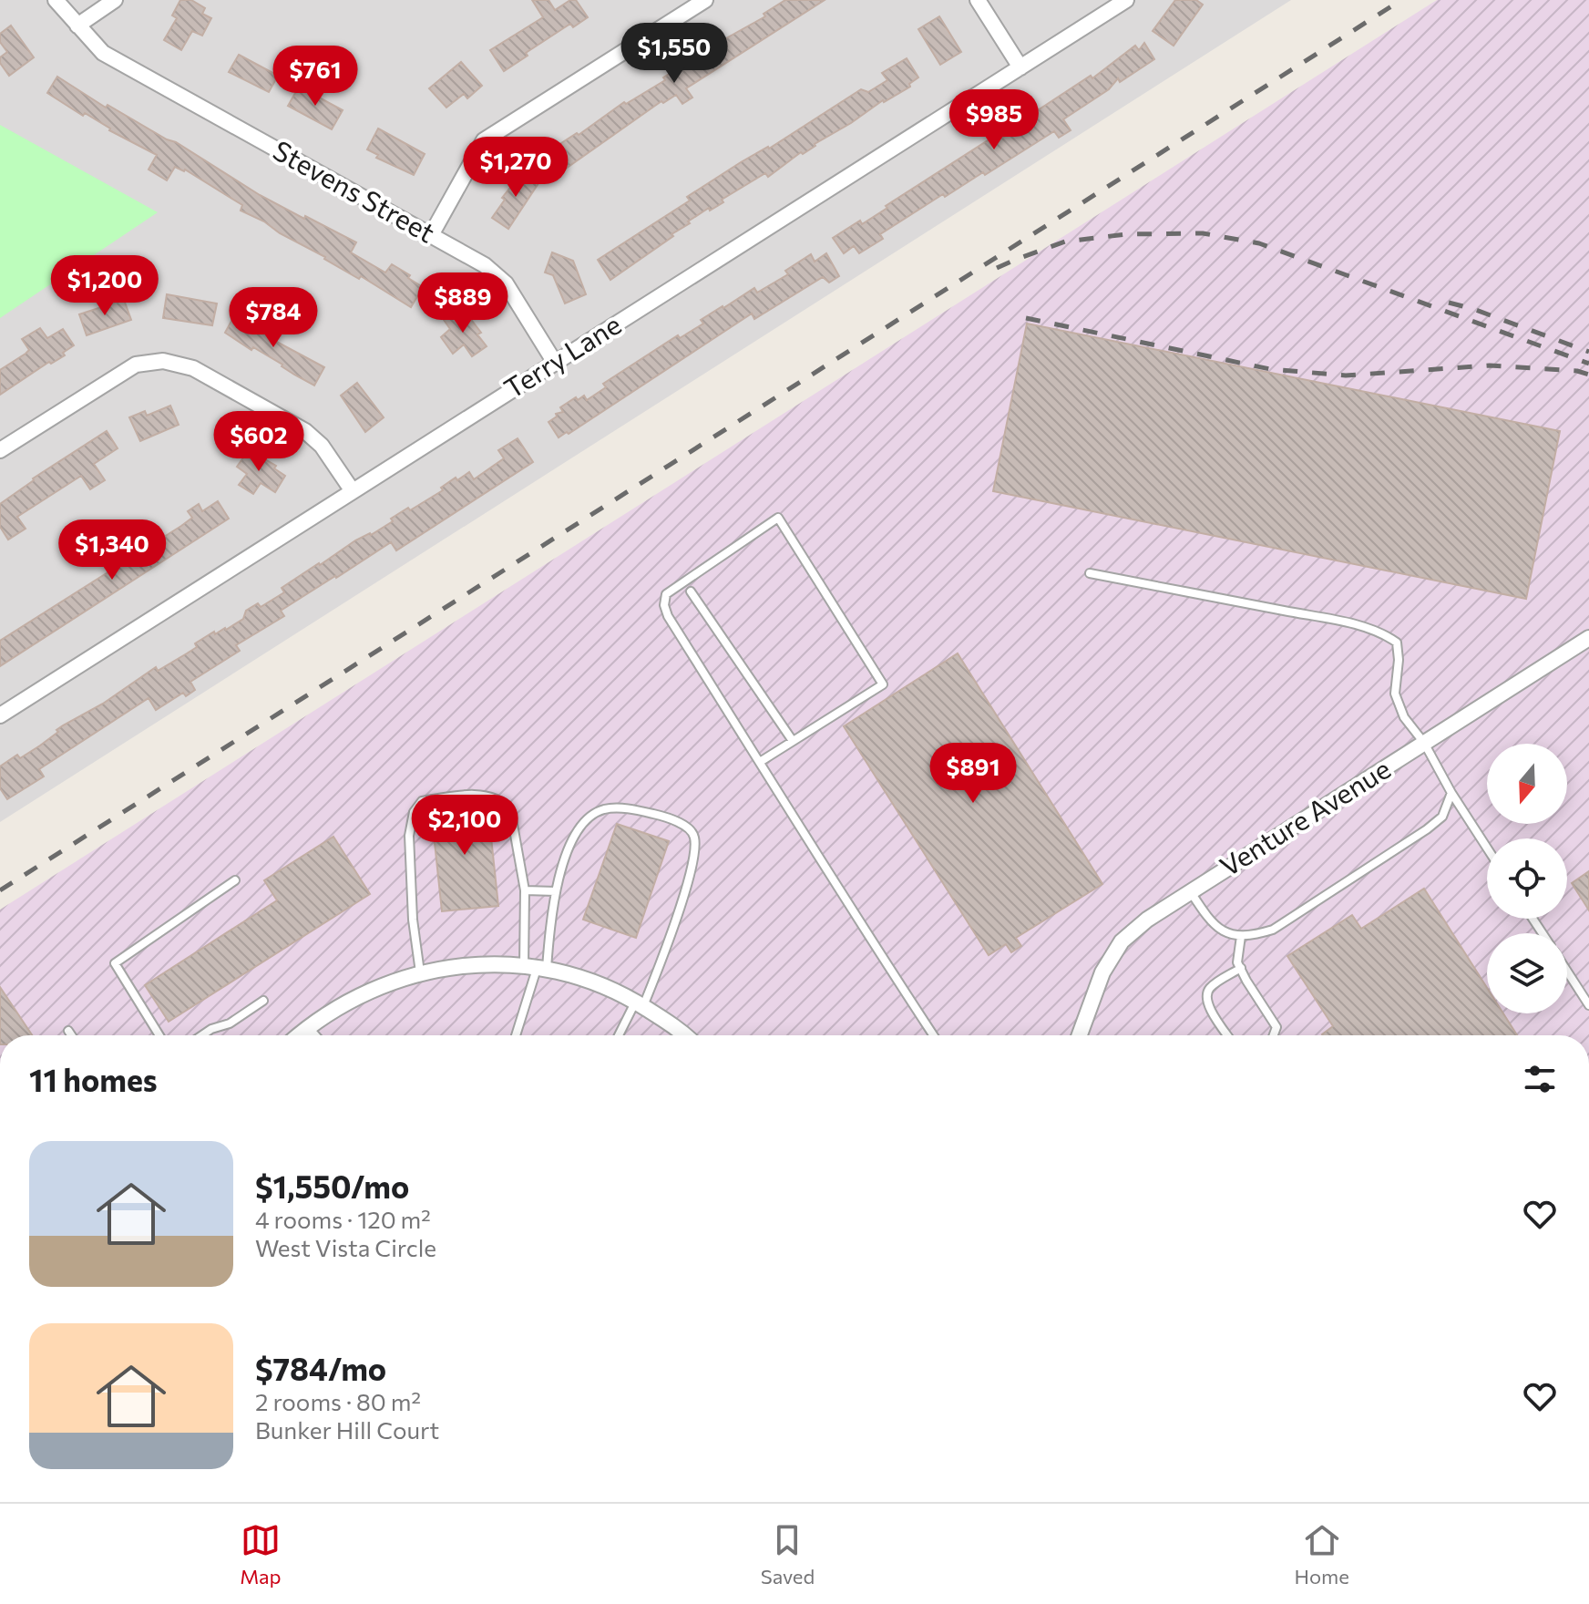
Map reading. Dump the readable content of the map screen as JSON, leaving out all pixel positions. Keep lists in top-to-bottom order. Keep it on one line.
{"streets":{"street":["Stevens Street","Terry Lane","Venture Avenue"]},"crossings":[["Stevens Street","Terry Lane"]],"north":"bottom","page":{"price":["$1,550","$761","$985","$1,270","$1,200","$889","$784","$602","$1,340","$891","$2,100"],"heading":"11 homes","list":[{"name":"$1,550/mo","note":"4 rooms · 120 m² · West Vista Circle"},{"name":"$784/mo","note":"2 rooms · 80 m² · Bunker Hill Court"}],"tabs":["Map","Saved","Home"]}}
